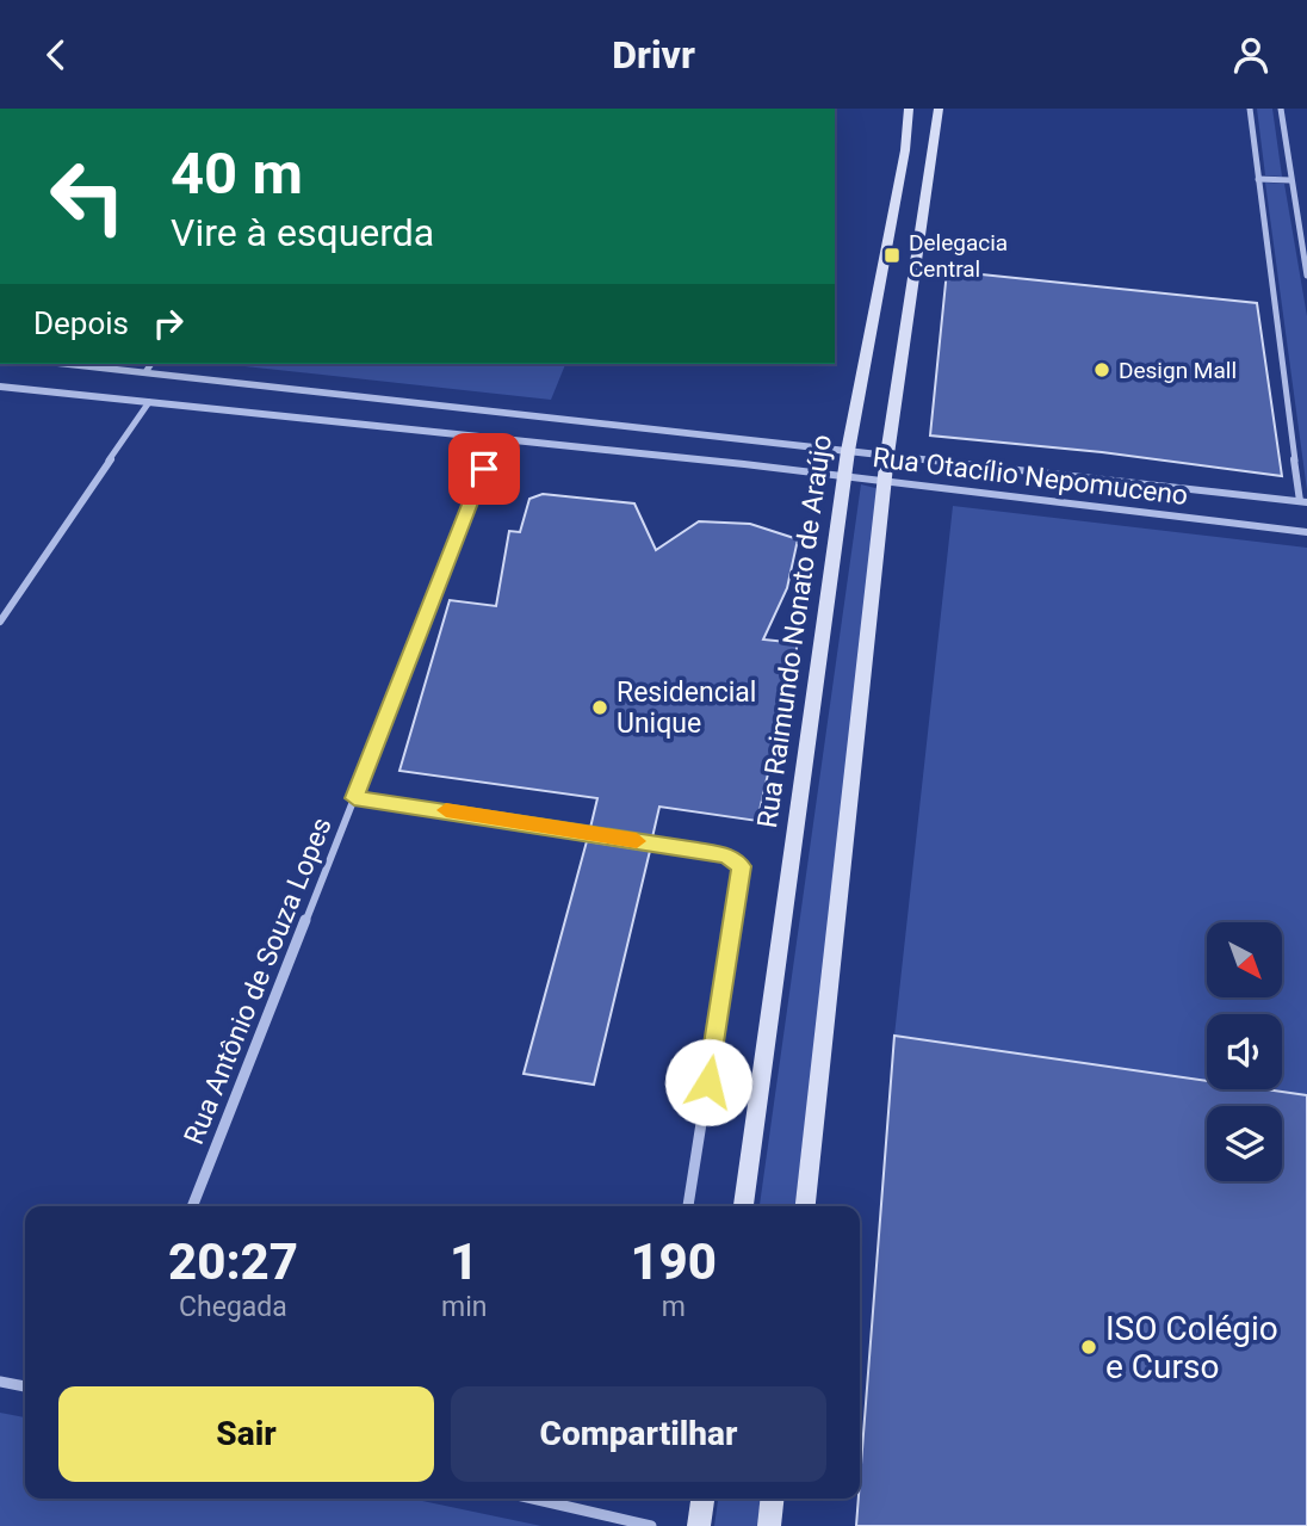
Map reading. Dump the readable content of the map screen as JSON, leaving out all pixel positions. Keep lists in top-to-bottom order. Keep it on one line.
{"streets":{"main road":["Rua Raimundo Nonato de Araújo"],"street":["Rua Otacílio Nepomuceno","Rua Antônio de Souza Lopes"]},"crossings":[["Rua Otacílio Nepomuceno","Rua Raimundo Nonato de Araújo"],["Rua Otacílio Nepomuceno","Rua Antônio de Souza Lopes"]],"places":{"transit":["Delegacia Central"],"other":["Design Mall","Residencial Unique","ISO Colégio e Curso"]},"north":"bottom right","page":{"header":"Drivr","turn":["40 m","Vire à esquerda"],"then":"Depois","eta":["20:27","Chegada","1","min","190","m"],"buttons":["Sair","Compartilhar"]}}
